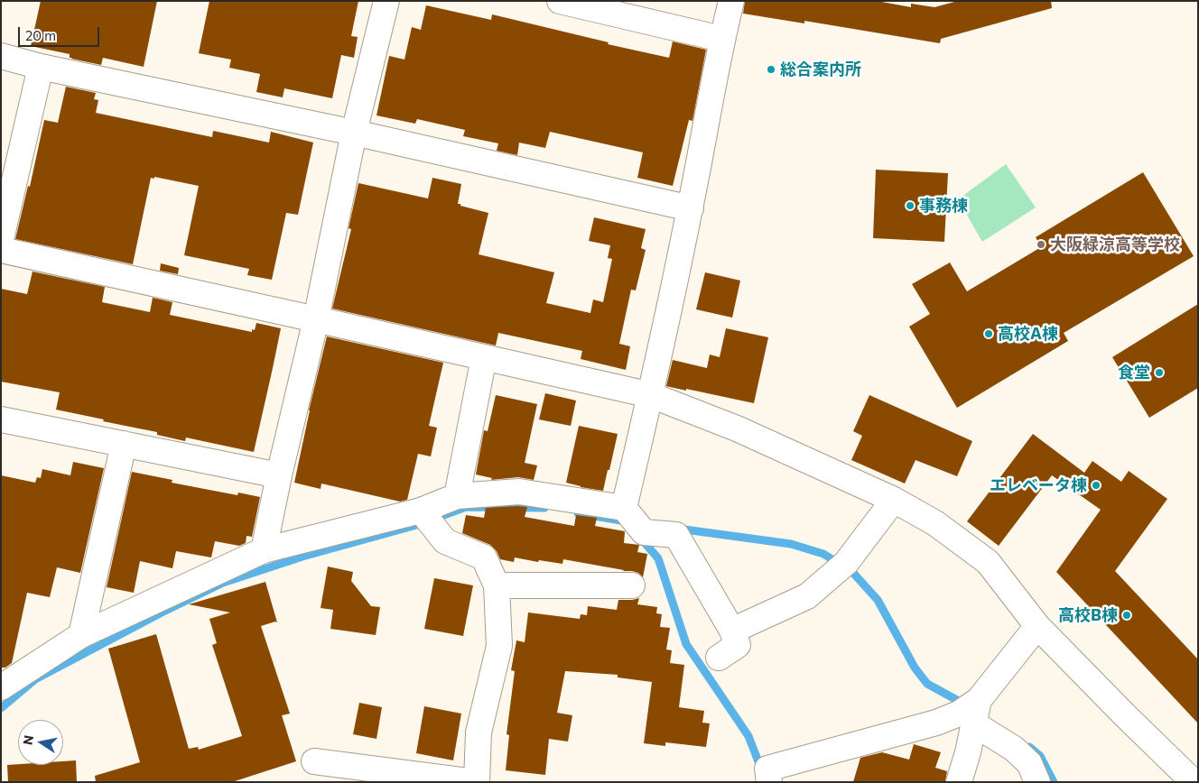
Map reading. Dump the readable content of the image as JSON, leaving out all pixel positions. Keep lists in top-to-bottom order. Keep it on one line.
{"places":["総合案内所","事務棟","大阪緑涼高等学校","高校A棟","食堂","エレベータ棟","高校B棟"],"scale_bar":"20 m","north":"left"}
